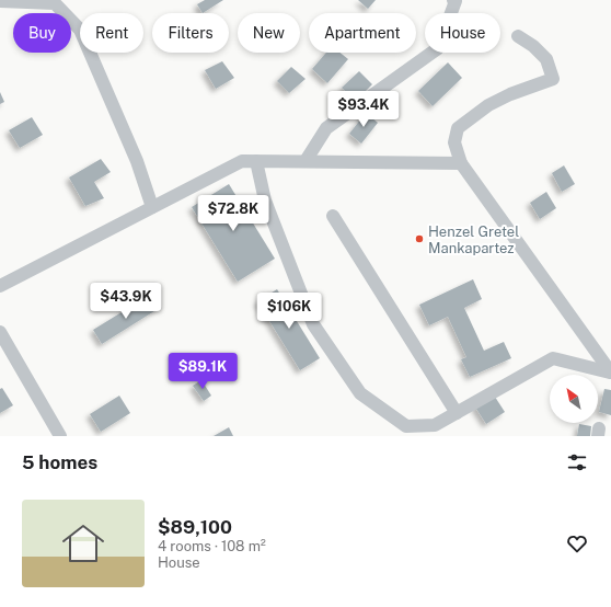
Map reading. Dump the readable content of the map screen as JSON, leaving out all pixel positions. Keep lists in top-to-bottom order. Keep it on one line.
{"places":["Henzel Gretel Mankapartez"],"north":"top left","page":{"chip":["Buy","Rent","Filters","New","Apartment","House"],"price":["$93.4K","$72.8K","$43.9K","$106K","$89.1K"],"heading":"5 homes","list":[{"name":"$89,100","note":"4 rooms · 108 m² · House"}]}}
